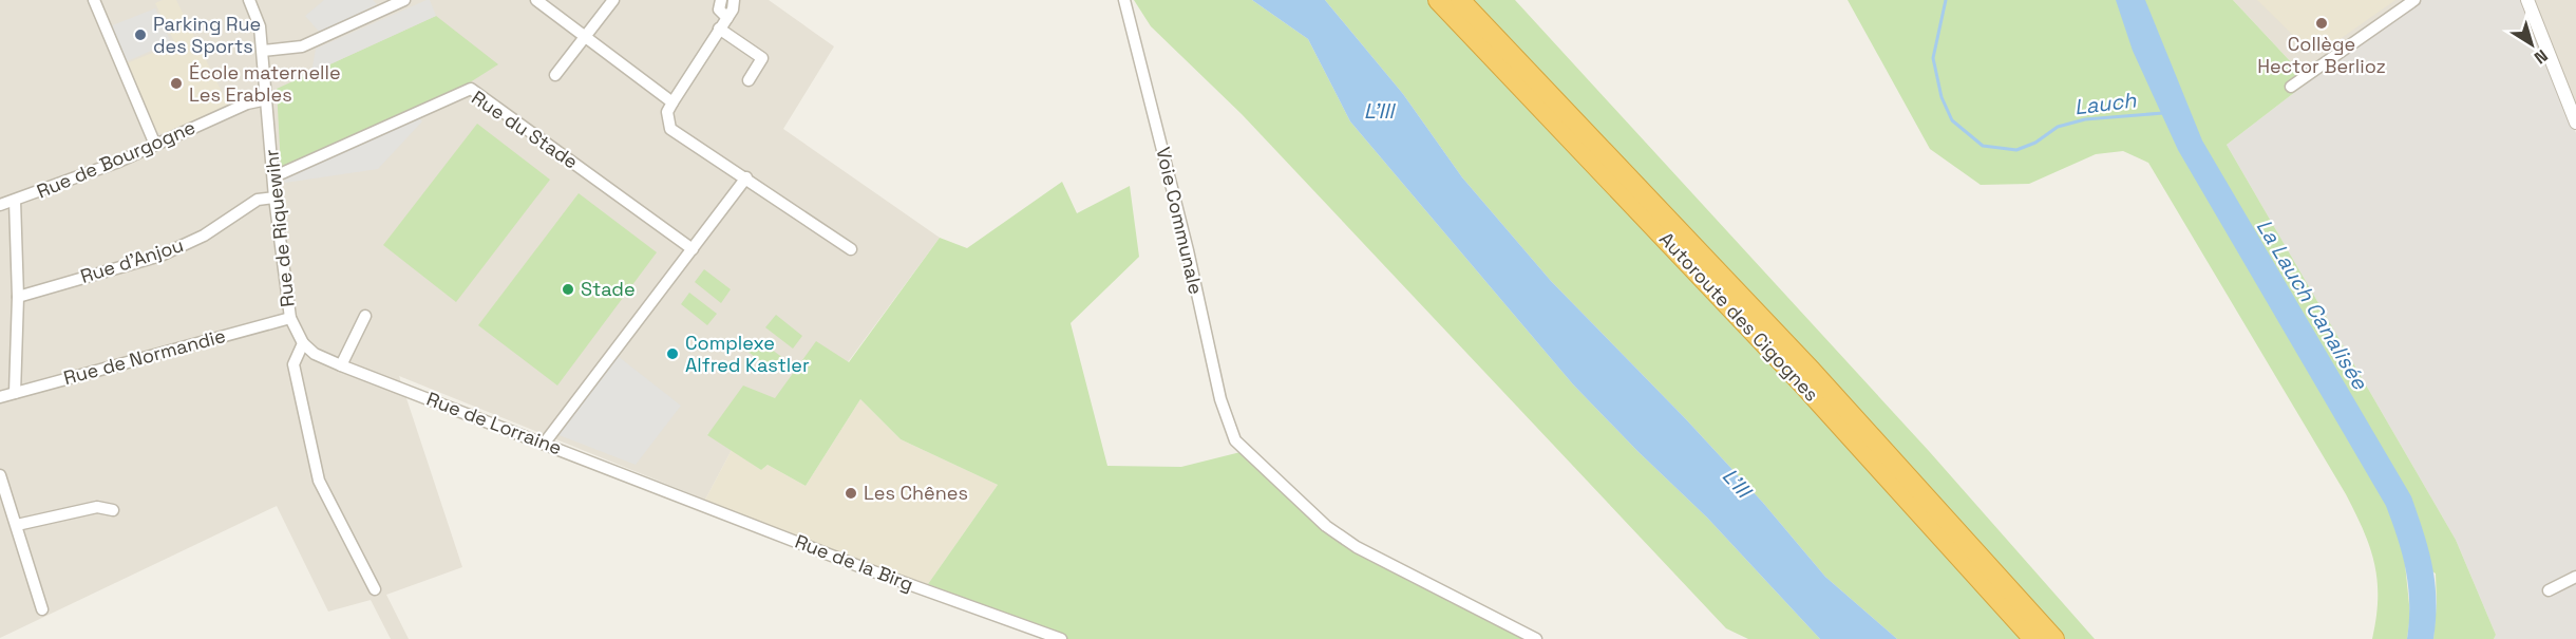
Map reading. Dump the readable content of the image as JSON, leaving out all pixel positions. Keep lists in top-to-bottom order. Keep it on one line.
{"streets":{"highway":["Autoroute des Cigognes"],"street":["Rue du Stade","Rue de Bourgogne","Voie Communale","Rue de Riquewihr","Rue d'Anjou","Rue de Normandie","Rue de Lorraine","Rue de la Birg"]},"crossings":[["Rue du Stade","Rue de Riquewihr"],["Rue de Bourgogne","Rue de Riquewihr"],["Rue de Riquewihr","Rue d'Anjou"],["Rue de Riquewihr","Rue de Normandie"],["Rue de Riquewihr","Rue de Lorraine"],["Rue de Lorraine","Rue de la Birg"]],"water":["Lauch","L'Ill","La Lauch Canalisée"],"places":["Collège Hector Berlioz","Parking Rue des Sports","École maternelle Les Erables","Stade","Complexe Alfred Kastler","Les Chênes"],"north":"bottom right"}
